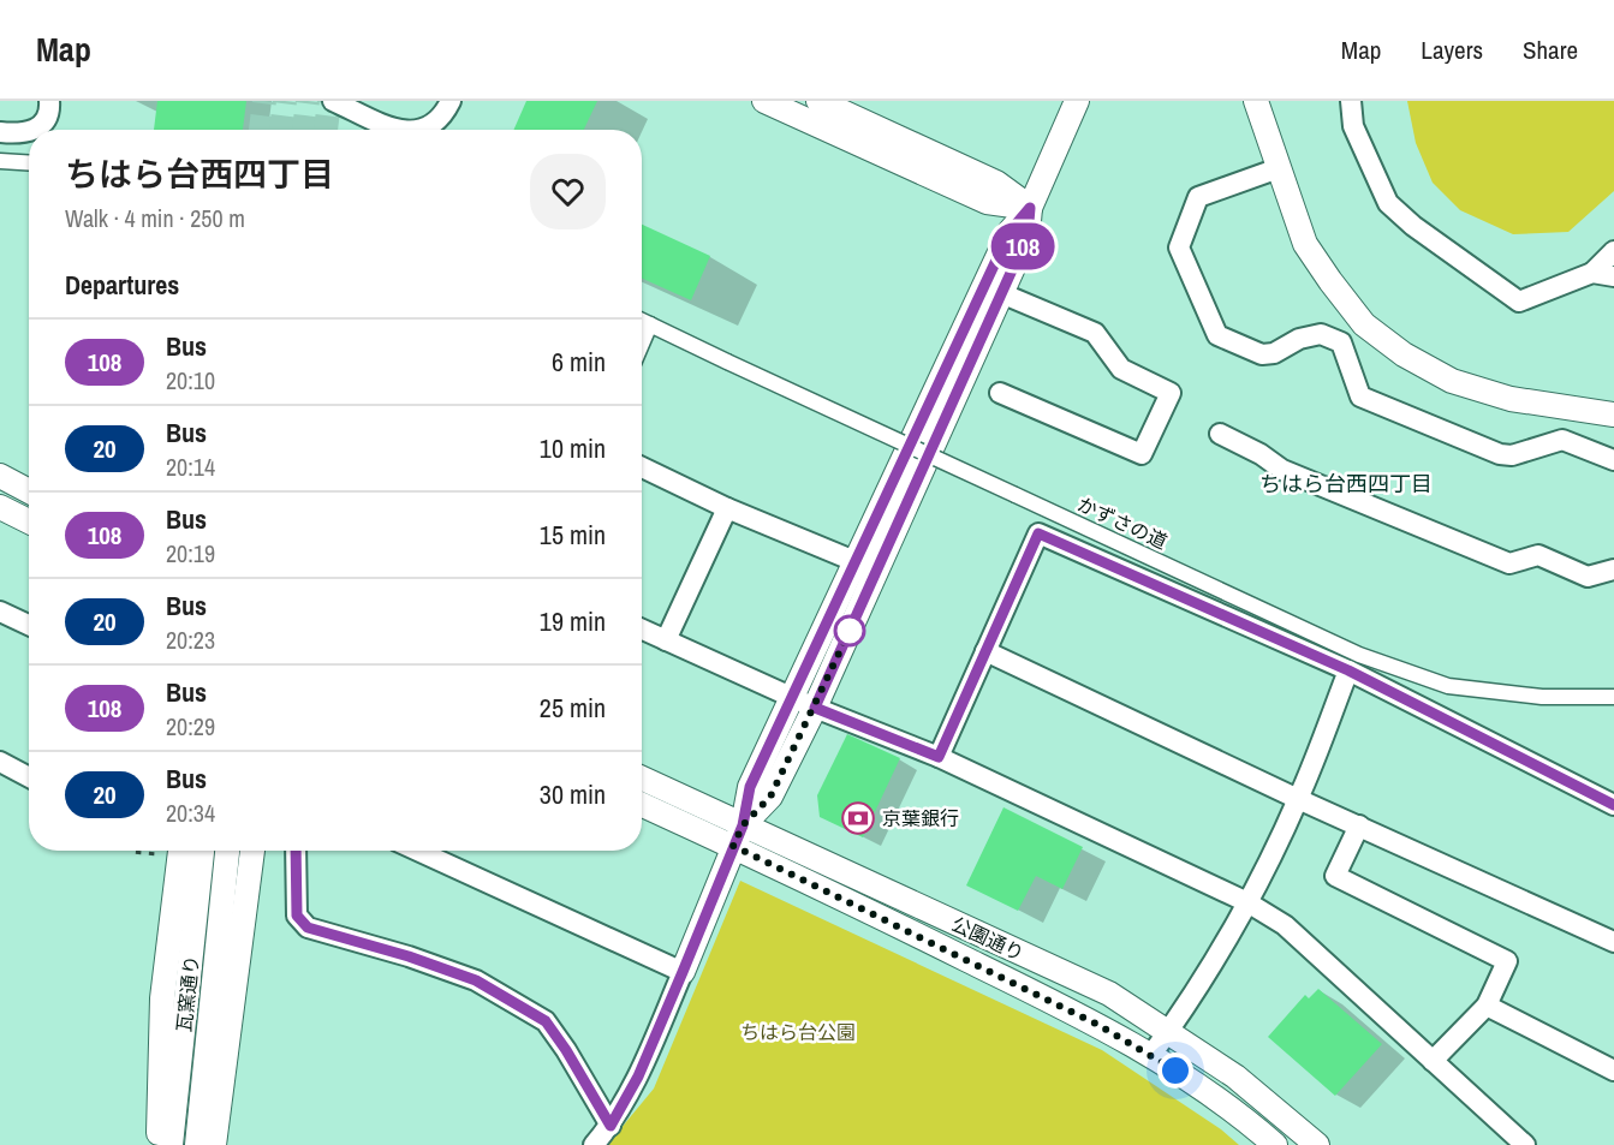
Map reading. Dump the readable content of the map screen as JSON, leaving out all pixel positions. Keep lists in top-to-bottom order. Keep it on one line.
{"streets":{"street":["かずさの道","公園通り","瓦窯通り"]},"districts":["ちはら台西四丁目"],"parks":["ちはら台公園"],"places":{"bank":["京葉銀行"]},"lines":["bus line 108"],"page":{"header":"Map","nav":["Map","Layers","Share"],"on_map":"108","heading":[["ちはら台西四丁目","Walk · 4 min · 250 m"],"Departures"],"list":[{"mark":"108","name":"Bus","note":"20:10","value":"6 min"},{"mark":"20","name":"Bus","note":"20:14","value":"10 min"},{"mark":"108","name":"Bus","note":"20:19","value":"15 min"},{"mark":"20","name":"Bus","note":"20:23","value":"19 min"},{"mark":"108","name":"Bus","note":"20:29","value":"25 min"},{"mark":"20","name":"Bus","note":"20:34","value":"30 min"}]}}
